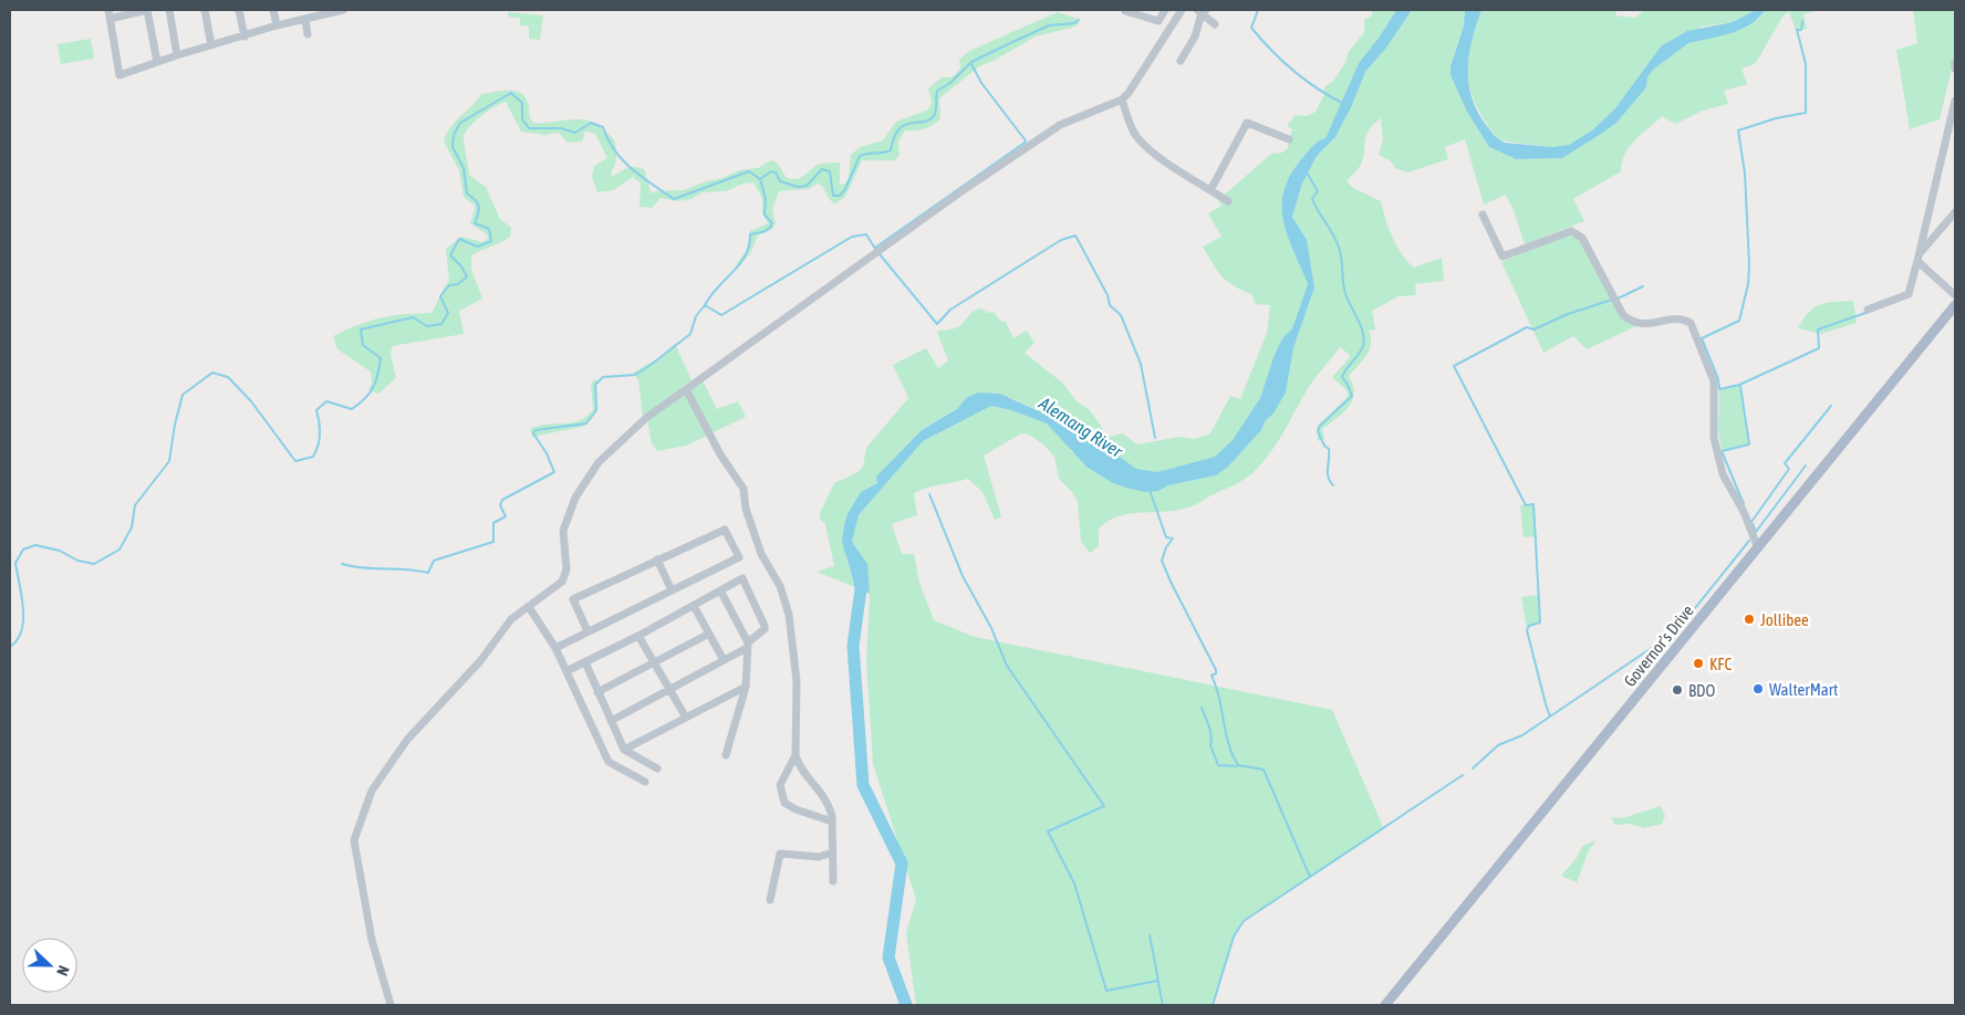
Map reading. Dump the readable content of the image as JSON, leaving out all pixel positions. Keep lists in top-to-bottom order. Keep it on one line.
{"streets":{"main road":["Governor's Drive"]},"water":["Alemang River"],"places":["Jollibee","KFC","WalterMart","BDO"],"north":"right"}
